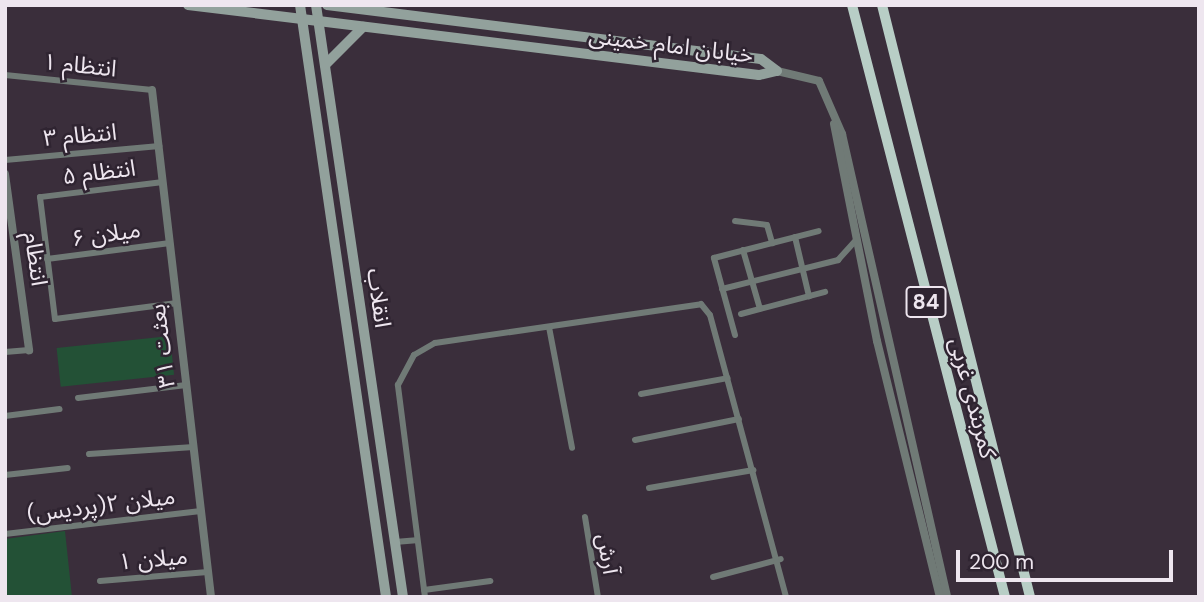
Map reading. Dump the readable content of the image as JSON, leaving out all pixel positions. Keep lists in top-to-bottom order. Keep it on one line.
{"streets":{"highway":["84","کمربندی غربی"],"main road":["خیابان امام خمینی","انقلاب"],"street":["انتظام ۱","انتظام ۳","انتظام ۵","میلان ۶","انتظام","بعثت ۳۱","میلان ۲(پردیس)","آرش","میلان ۱"]},"crossings":[["خیابان امام خمینی","انقلاب"],["انتظام ۱","بعثت ۳۱"],["انتظام ۳","بعثت ۳۱"],["انتظام ۵","میلان ۶"],["انتظام ۵","بعثت ۳۱"],["میلان ۶","بعثت ۳۱"],["بعثت ۳۱","میلان ۲(پردیس)"],["بعثت ۳۱","میلان ۱"]],"scale_bar":"200 m"}
